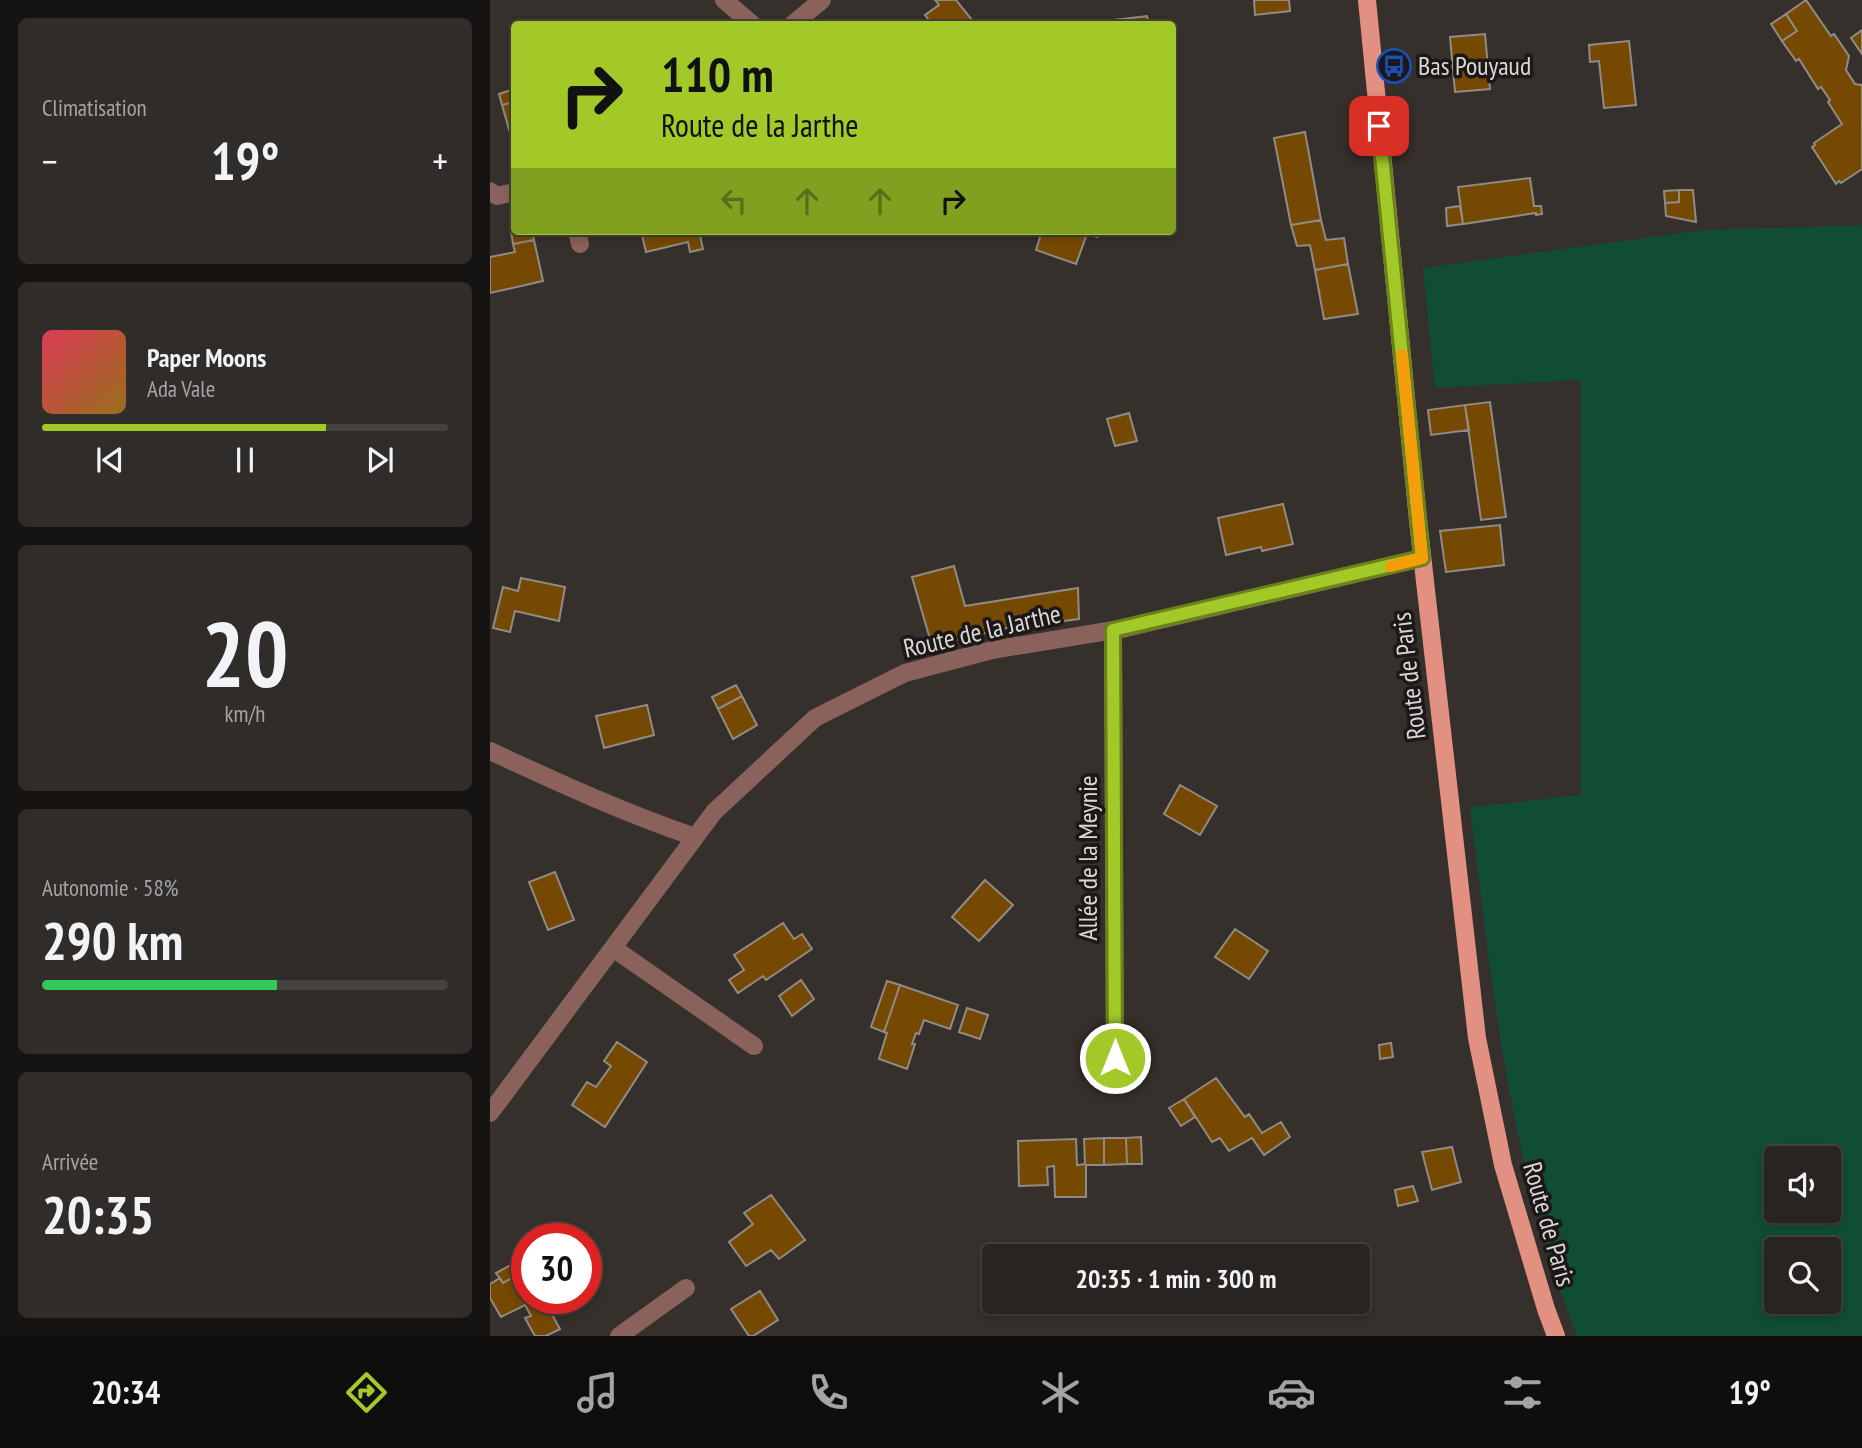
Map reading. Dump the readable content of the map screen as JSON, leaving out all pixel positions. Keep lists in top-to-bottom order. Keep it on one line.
{"streets":{"main road":["Route de Paris"],"street":["Route de la Jarthe","Allée de la Meynie"]},"crossings":[["Route de la Jarthe","Route de Paris"],["Route de la Jarthe","Allée de la Meynie"]],"places":{"bus stop":["Bas Pouyaud"]},"page":{"tile":["Climatisation",["20","km/h"],["Autonomie · 58%","290 km"],["Arrivée","20:35"]],"turn":["110 m","Route de la Jarthe"],"heat":["−","19°","+"],"song":["Paper Moons","Ada Vale"],"limit":"30","trip":"20:35 · 1 min · 300 m","tabs":["20:34","19°"]}}
